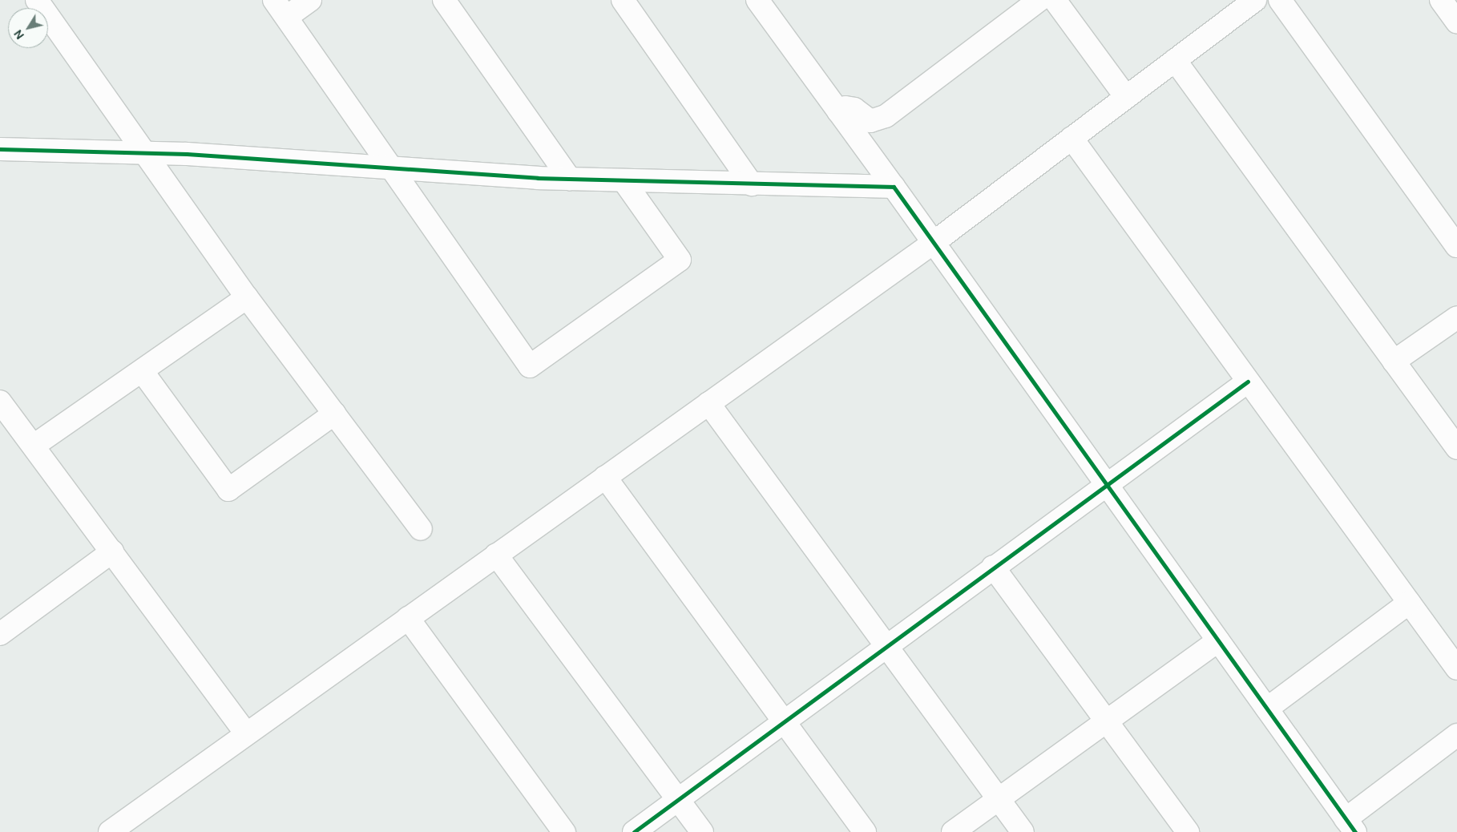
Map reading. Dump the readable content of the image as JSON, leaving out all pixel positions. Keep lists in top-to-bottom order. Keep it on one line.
{"north":"bottom left"}
